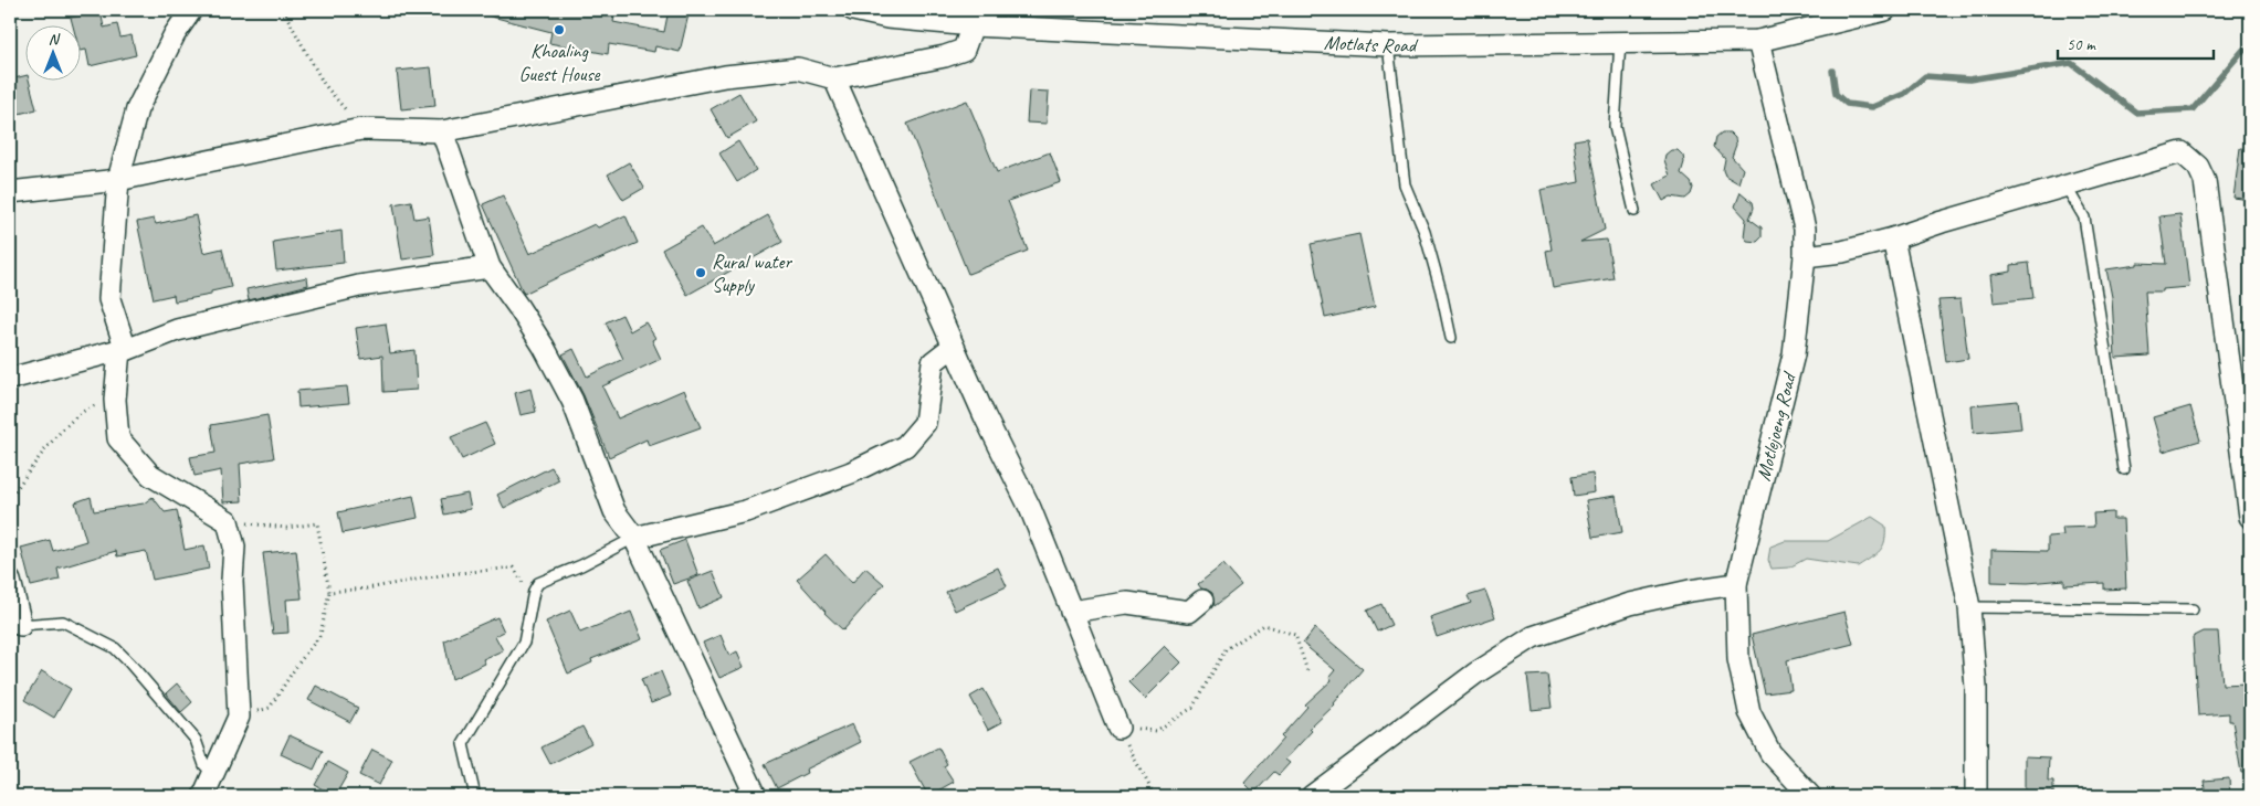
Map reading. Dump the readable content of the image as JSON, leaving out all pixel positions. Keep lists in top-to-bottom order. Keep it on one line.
{"streets":{"street":["Motlats Road","Motlejoeng Road"]},"crossings":[["Motlats Road","Motlejoeng Road"]],"places":["Khoaling Guest House","Rural water Supply"],"scale_bar":"50 m","north":"top"}
